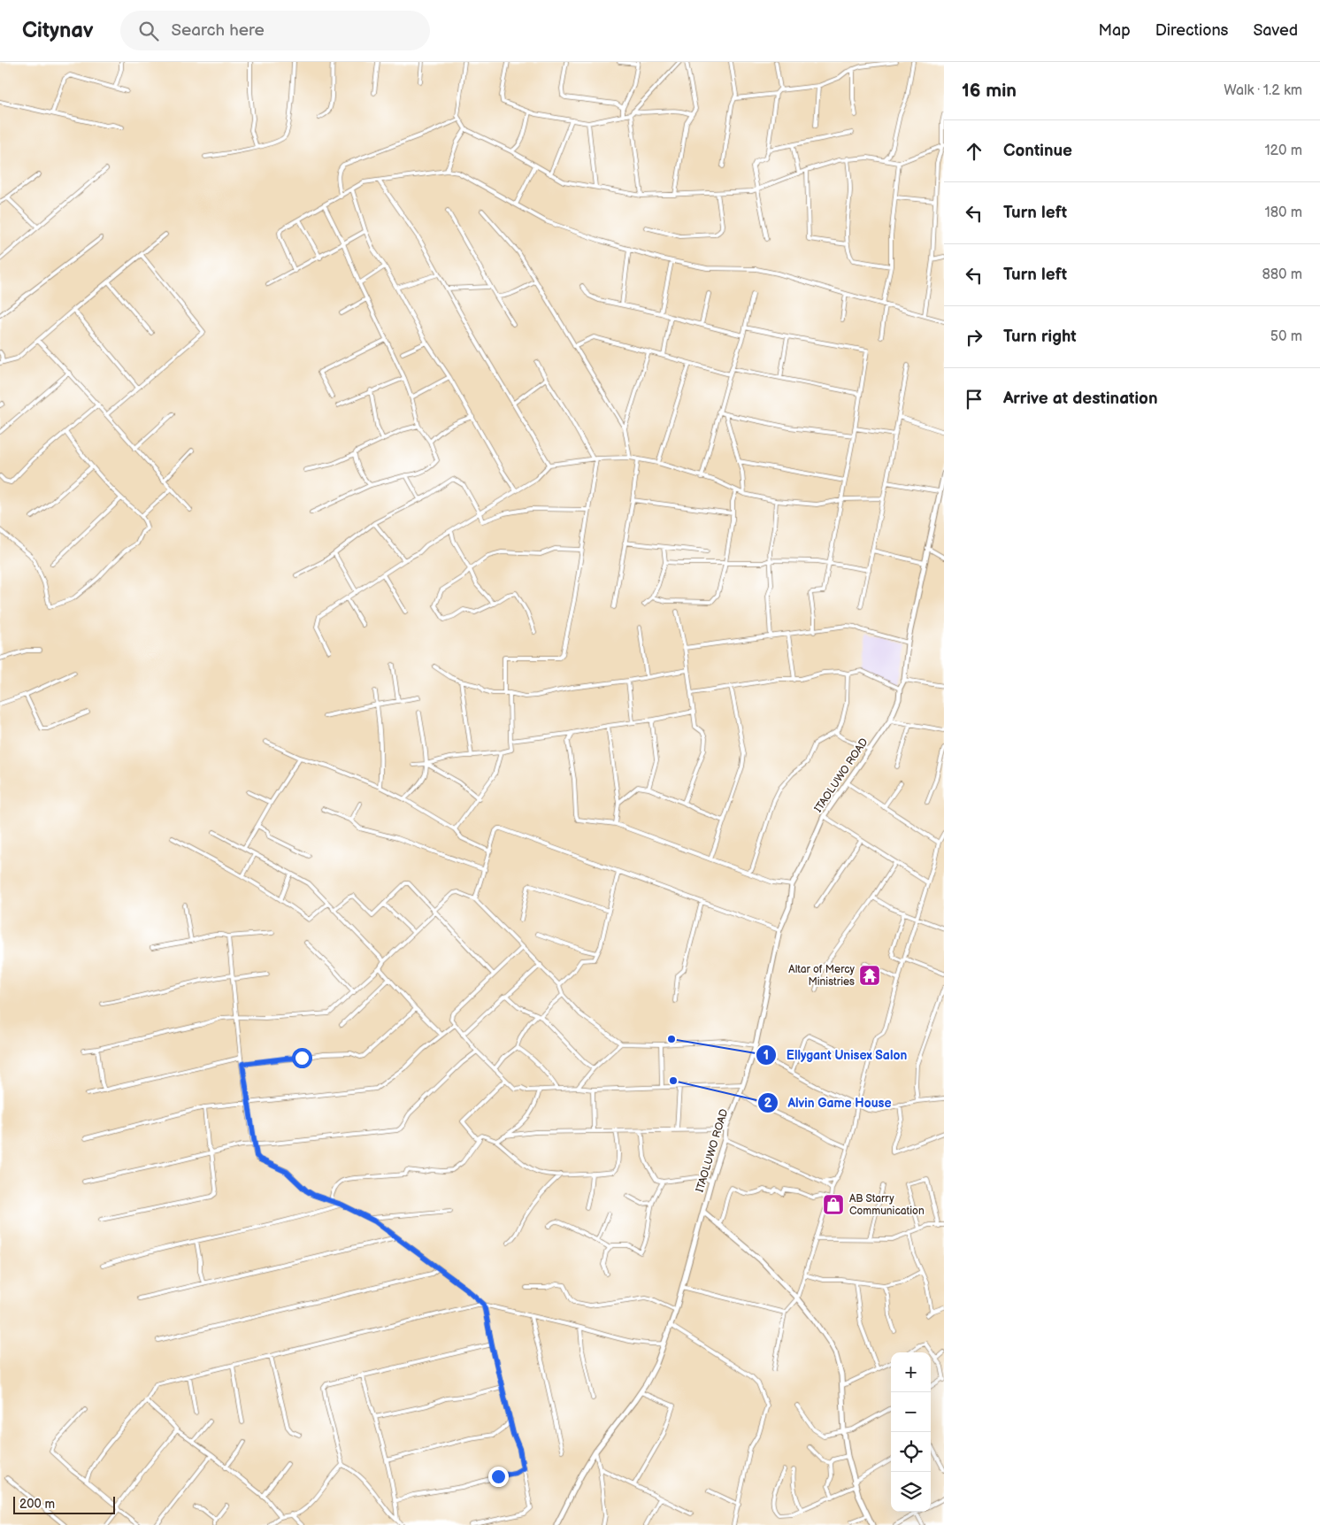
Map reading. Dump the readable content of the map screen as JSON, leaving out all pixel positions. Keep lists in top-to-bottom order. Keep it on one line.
{"streets":{"street":["ITAOLUWO ROAD"]},"places":{"temple":["Altar of Mercy Ministries"],"other":["Ellygant Unisex Salon","Alvin Game House"],"shop":["AB Starry Communication"]},"scale_bar":"200 m","page":{"header":"Citynav","search":"Search here","nav":["Map","Directions","Saved"],"heading":["16 min","Walk · 1.2 km"],"list":[["Continue","120 m"],["Turn left","180 m"],["Turn left","880 m"],["Turn right","50 m"],"Arrive at destination"],"map_buttons":["+","−"],"scale":"200 m"}}
